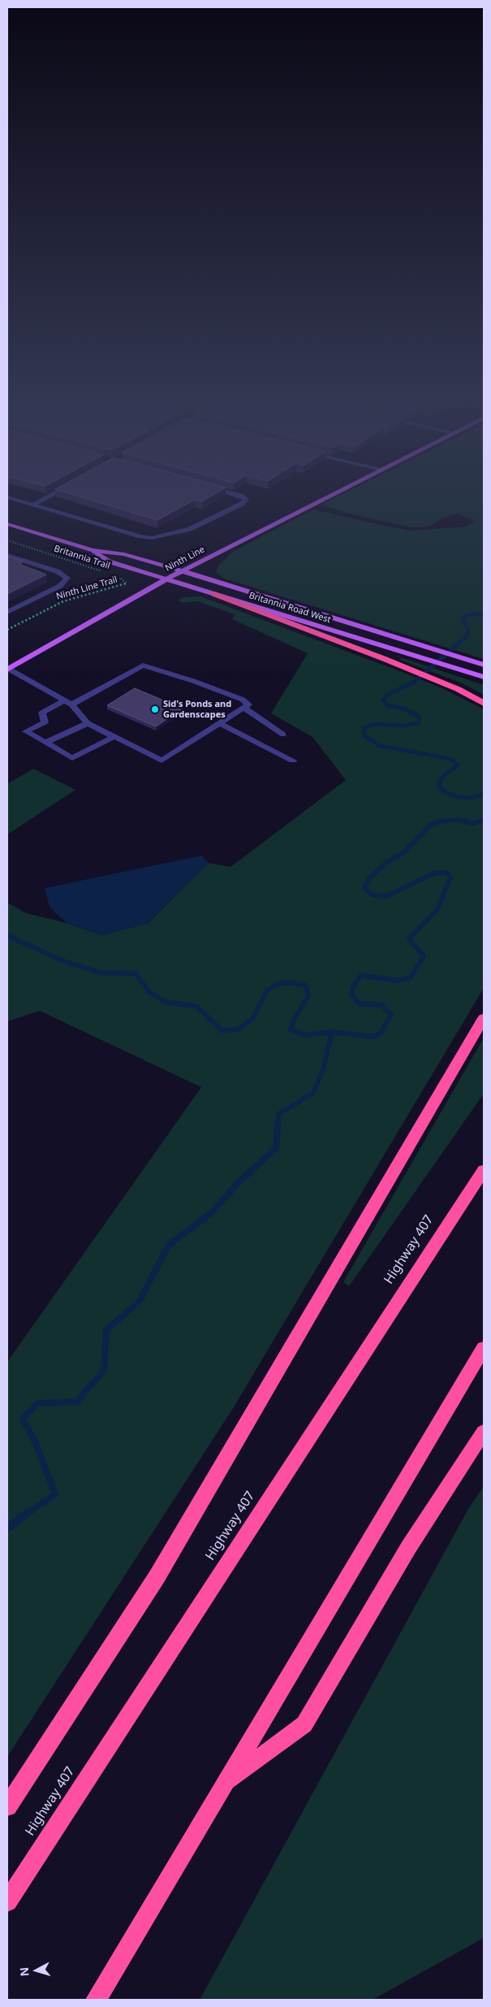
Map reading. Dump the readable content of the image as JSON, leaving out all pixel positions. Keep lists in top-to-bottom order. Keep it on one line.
{"streets":{"highway":["Highway 407"],"main road":["Ninth Line","Britannia Road West"],"path":["Britannia Trail","Ninth Line Trail"]},"crossings":[["Britannia Trail","Ninth Line Trail"],["Ninth Line","Britannia Road West"]],"places":["Sid's Ponds and Gardenscapes"],"north":"left"}
